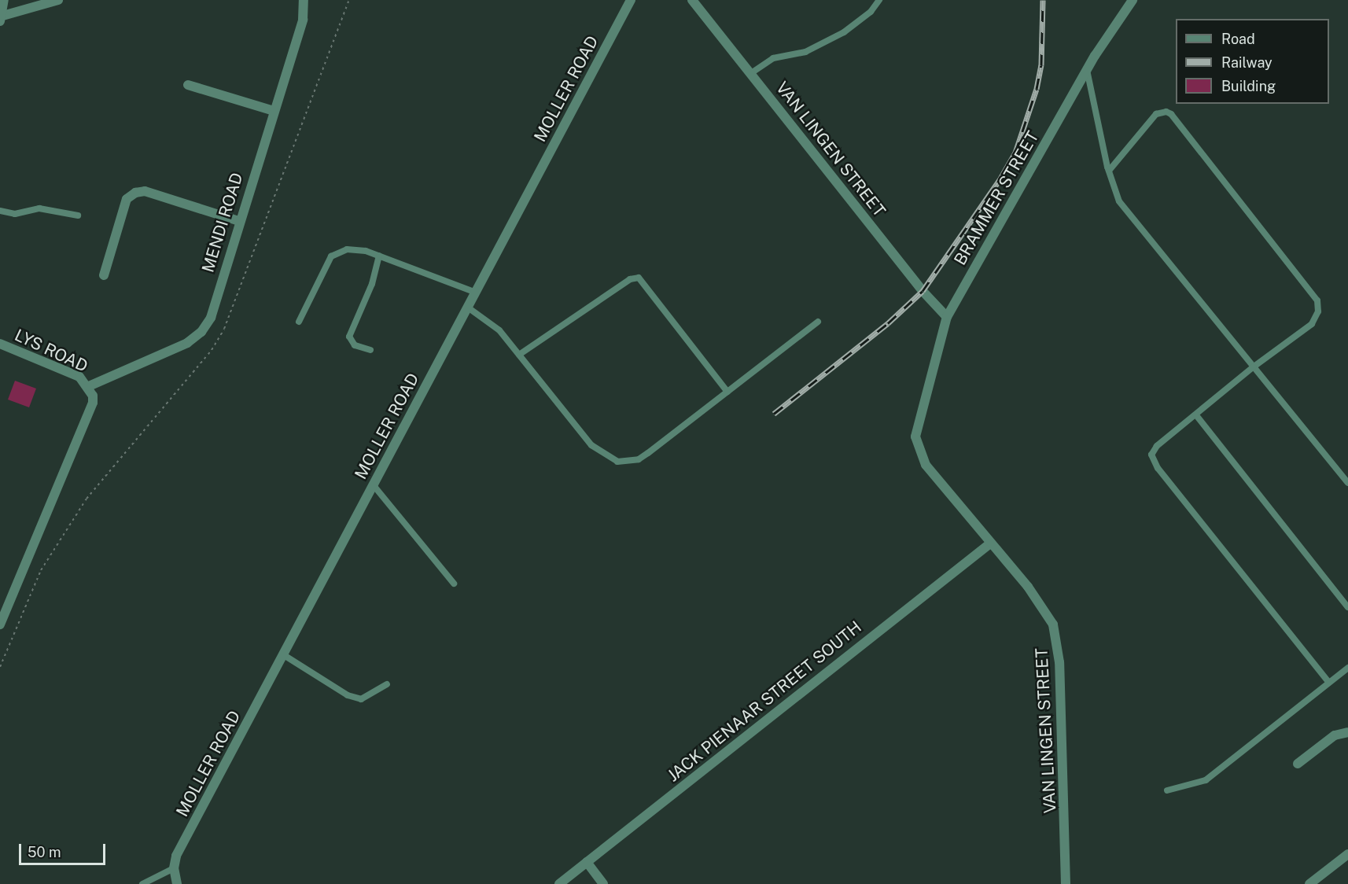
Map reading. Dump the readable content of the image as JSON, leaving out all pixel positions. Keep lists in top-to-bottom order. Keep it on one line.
{"streets":{"street":["MOLLER ROAD","VAN LINGEN STREET","BRAMMER STREET","MENDI ROAD","LYS ROAD","JACK PIENAAR STREET SOUTH"]},"crossings":[["VAN LINGEN STREET","BRAMMER STREET"],["VAN LINGEN STREET","JACK PIENAAR STREET SOUTH"],["MENDI ROAD","LYS ROAD"]],"legend":["Road","Railway","Building"],"scale_bar":"50 m"}
